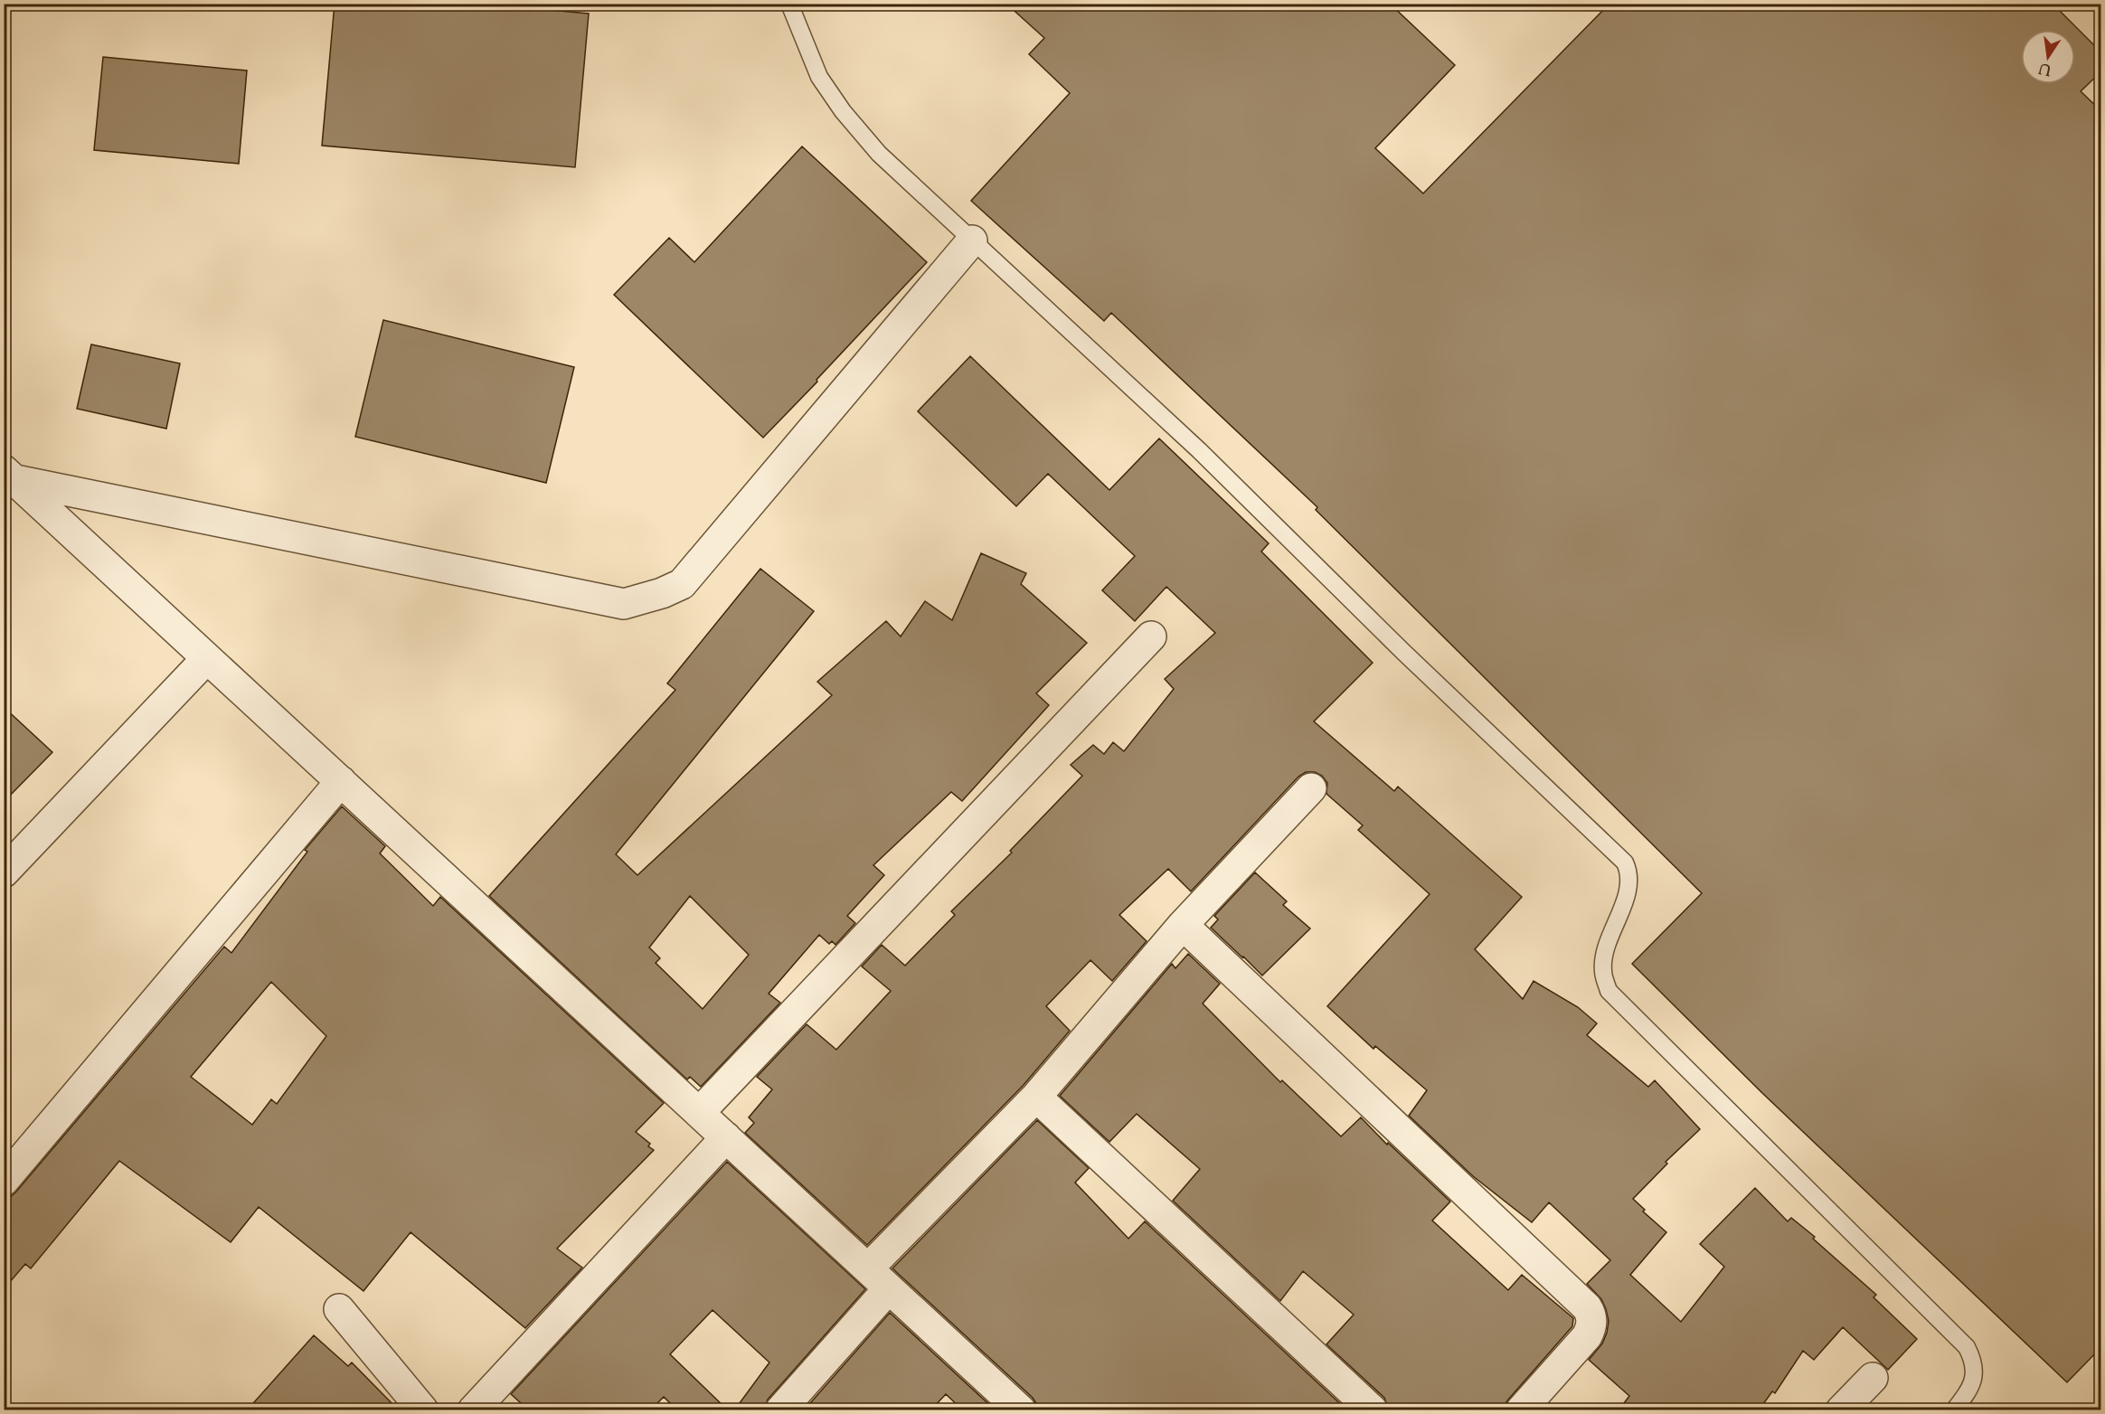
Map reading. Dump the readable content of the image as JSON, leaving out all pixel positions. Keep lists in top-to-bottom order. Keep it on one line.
{"north":"bottom"}
